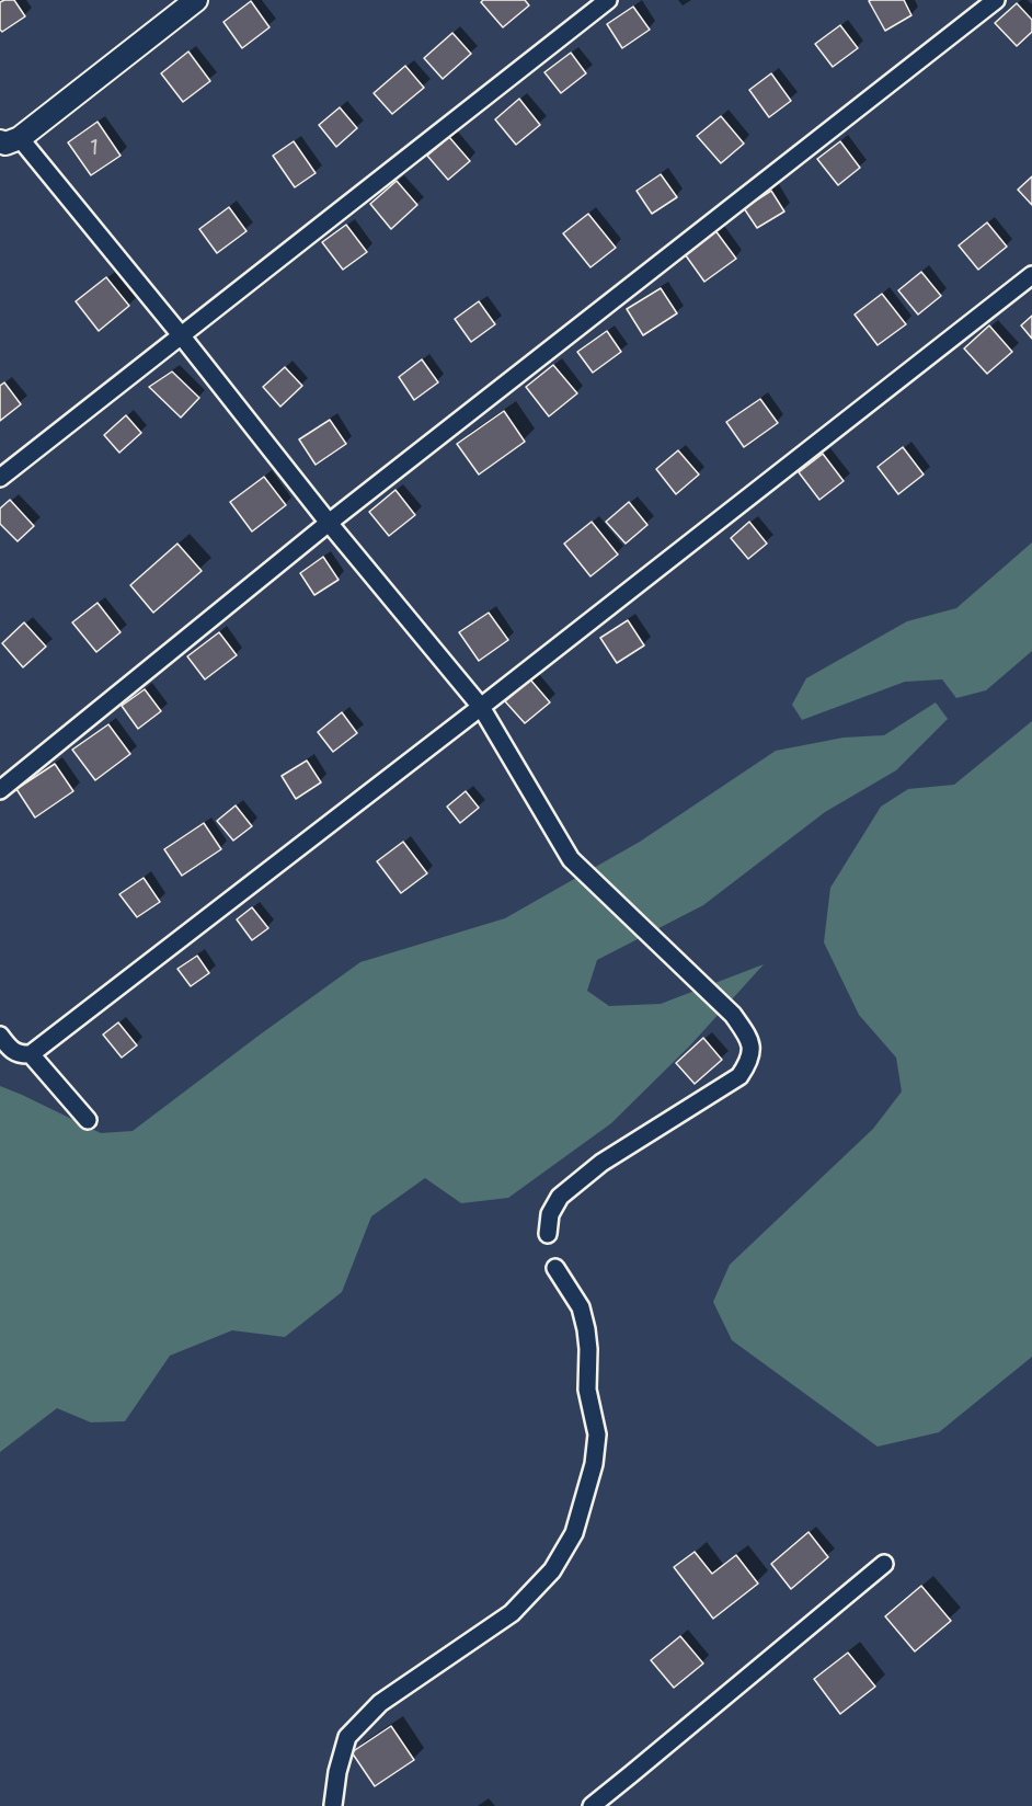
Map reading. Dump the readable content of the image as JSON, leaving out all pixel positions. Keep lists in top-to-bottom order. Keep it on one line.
{"house_numbers":["1"]}
